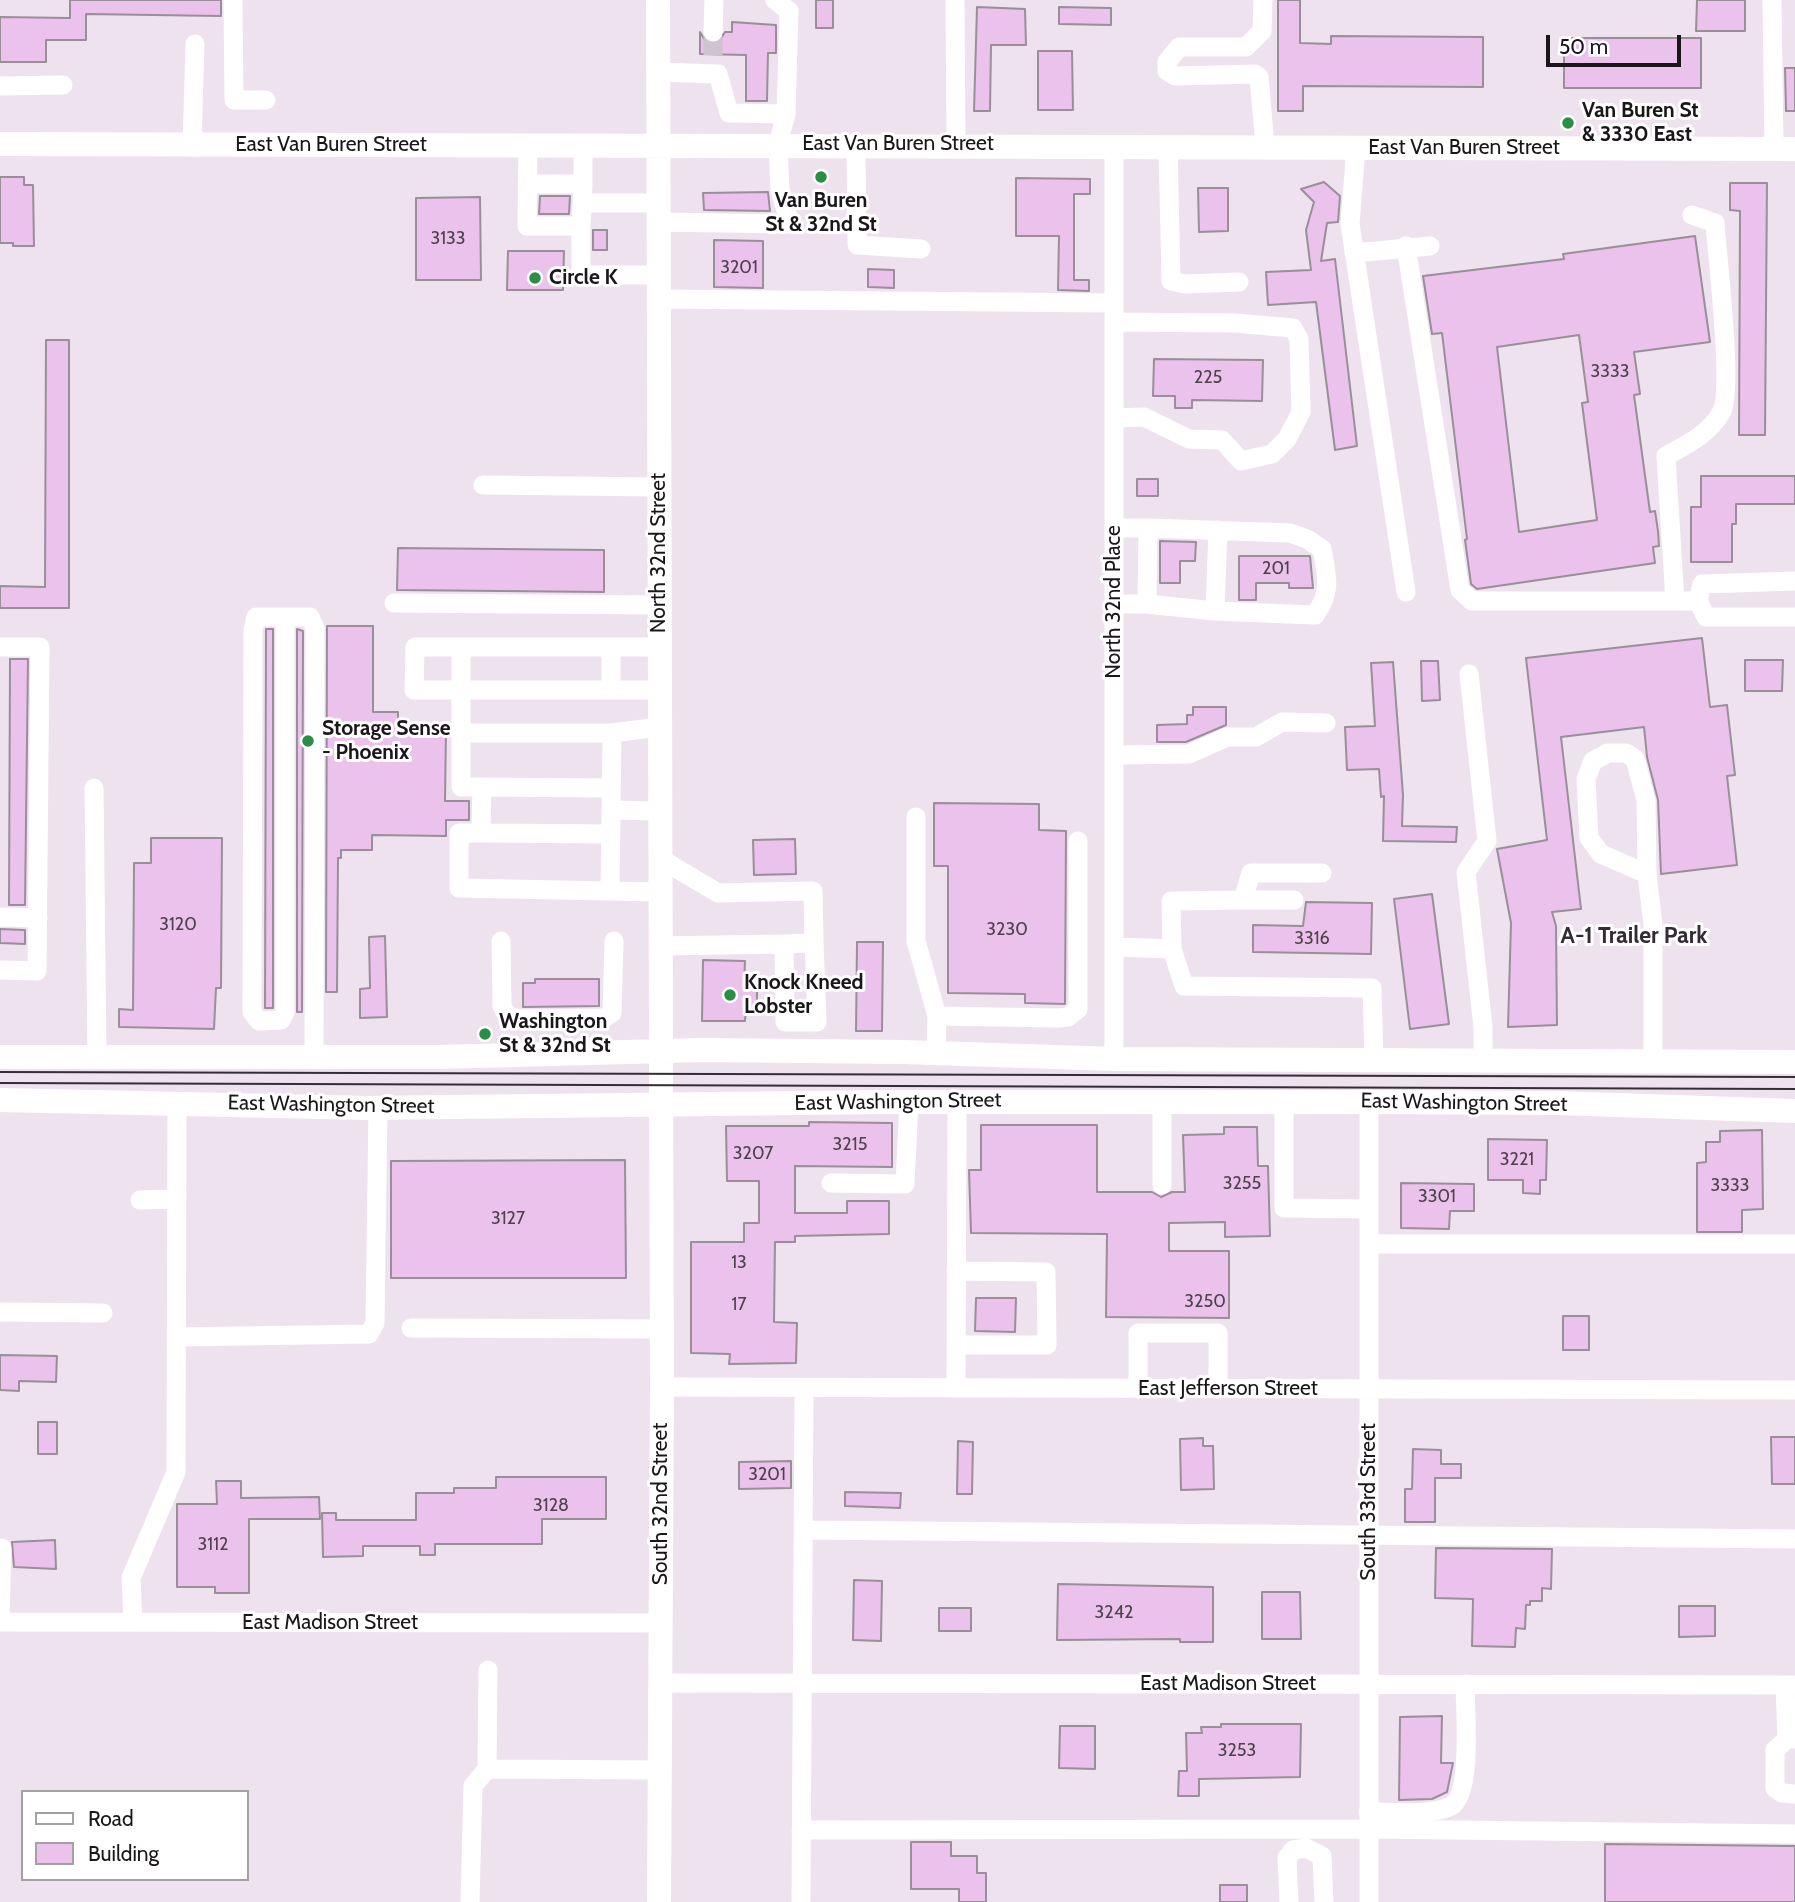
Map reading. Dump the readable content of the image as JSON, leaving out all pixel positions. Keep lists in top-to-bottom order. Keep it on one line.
{"streets":{"main road":["East Van Buren Street","North 32nd Street","East Washington Street","South 32nd Street"],"street":["North 32nd Place","East Jefferson Street","South 33rd Street","East Madison Street"]},"crossings":[["East Van Buren Street","North 32nd Street"],["East Van Buren Street","North 32nd Place"],["North 32nd Street","East Washington Street"],["North 32nd Street","South 32nd Street"],["North 32nd Place","East Washington Street"],["East Washington Street","South 33rd Street"],["East Washington Street","South 32nd Street"],["East Jefferson Street","South 33rd Street"],["East Jefferson Street","South 32nd Street"],["South 33rd Street","East Madison Street"],["South 32nd Street","East Madison Street"]],"districts":["A-1 Trailer Park"],"places":["Van Buren St & 3330 East","Van Buren St & 32nd St","Circle K","Storage Sense - Phoenix","Knock Kneed Lobster","Washington St & 32nd St"],"house_numbers":["3133","3201","3333","225","201","3120","3230","3316","3215","3207","3221","3255","3333","3301","3127","13","3250","17","3201","3128","3112","3242","3253"],"legend":["Road","Building"],"scale_bar":"50 m"}
